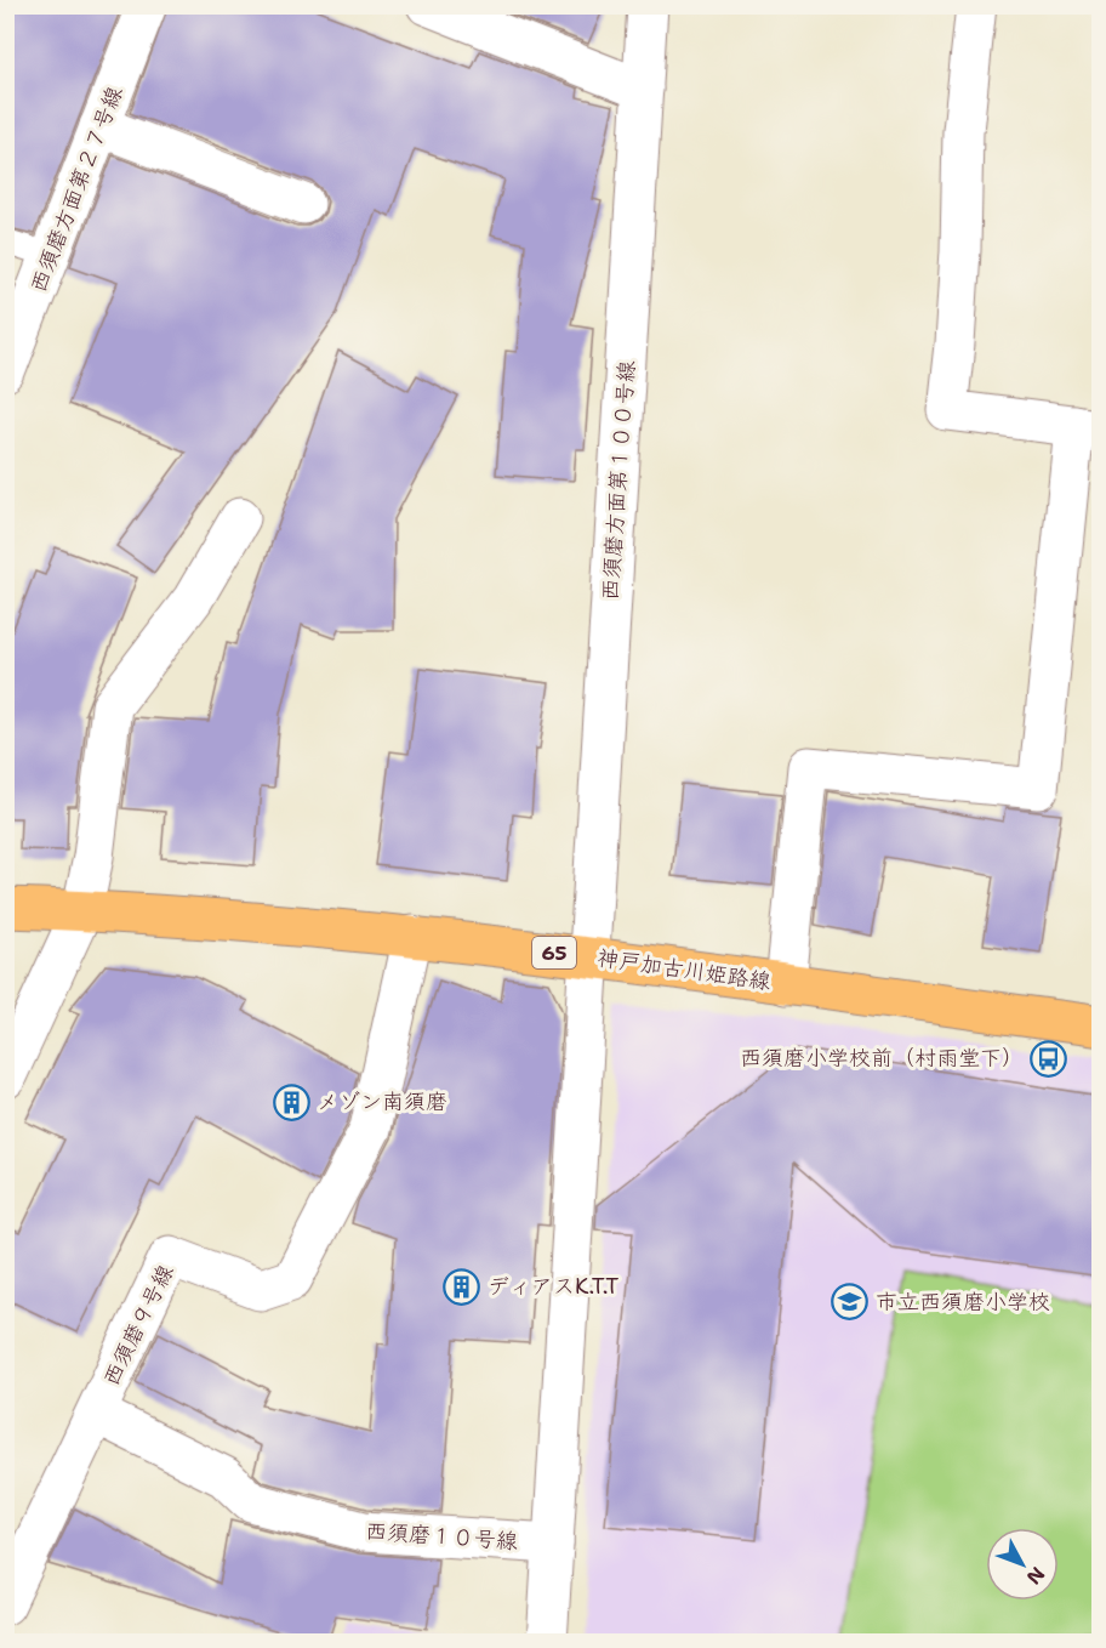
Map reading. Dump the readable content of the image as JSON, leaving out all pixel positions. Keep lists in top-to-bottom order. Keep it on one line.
{"streets":{"main road":["65","神戸加古川姫路線"],"street":["西須磨方面第２７号線","西須磨方面第１００号線","西須磨９号線","西須磨１０号線"]},"crossings":[["西須磨方面第１００号線","神戸加古川姫路線"],["西須磨方面第１００号線","西須磨１０号線"],["神戸加古川姫路線","西須磨９号線"],["西須磨９号線","西須磨１０号線"]],"places":{"bus stop":["西須磨小学校前（村雨堂下）"],"building":["メゾン南須磨","ディアスK.T.T"],"school or university":["市立西須磨小学校"]},"north":"bottom right"}
